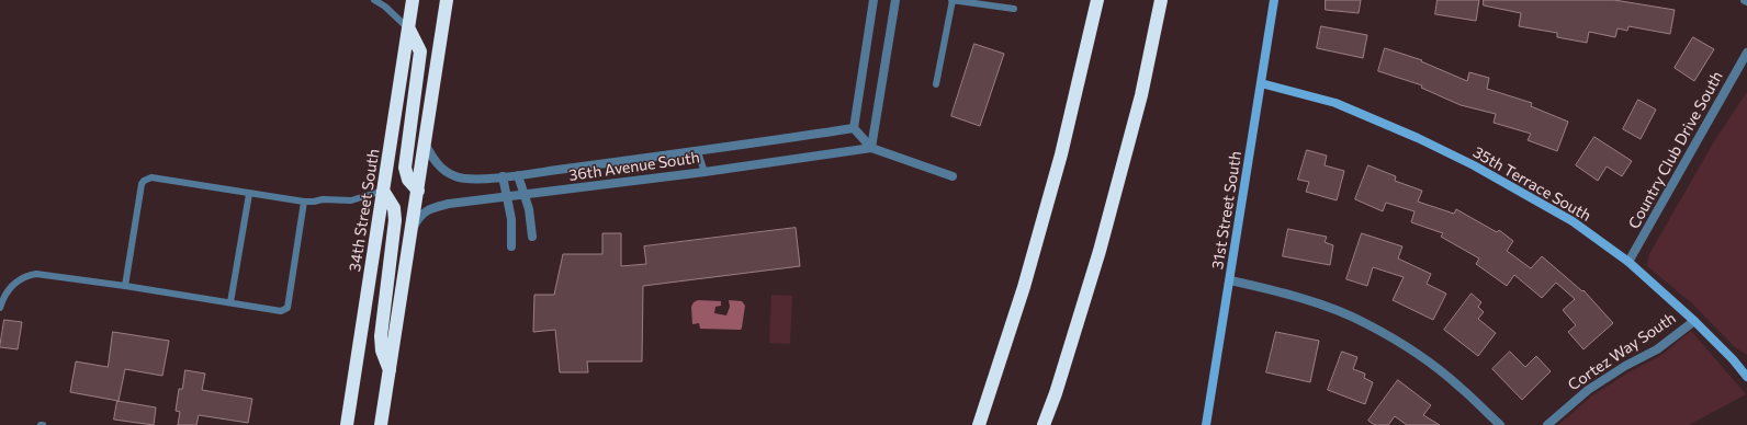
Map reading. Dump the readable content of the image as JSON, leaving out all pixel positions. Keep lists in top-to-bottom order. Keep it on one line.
{"streets":{"highway":["34th Street South"],"street":["Country Club Drive South","36th Avenue South","35th Terrace South","31st Street South","Cortez Way South"]},"crossings":[["Country Club Drive South","35th Terrace South"],["35th Terrace South","31st Street South"],["35th Terrace South","Cortez Way South"]]}
